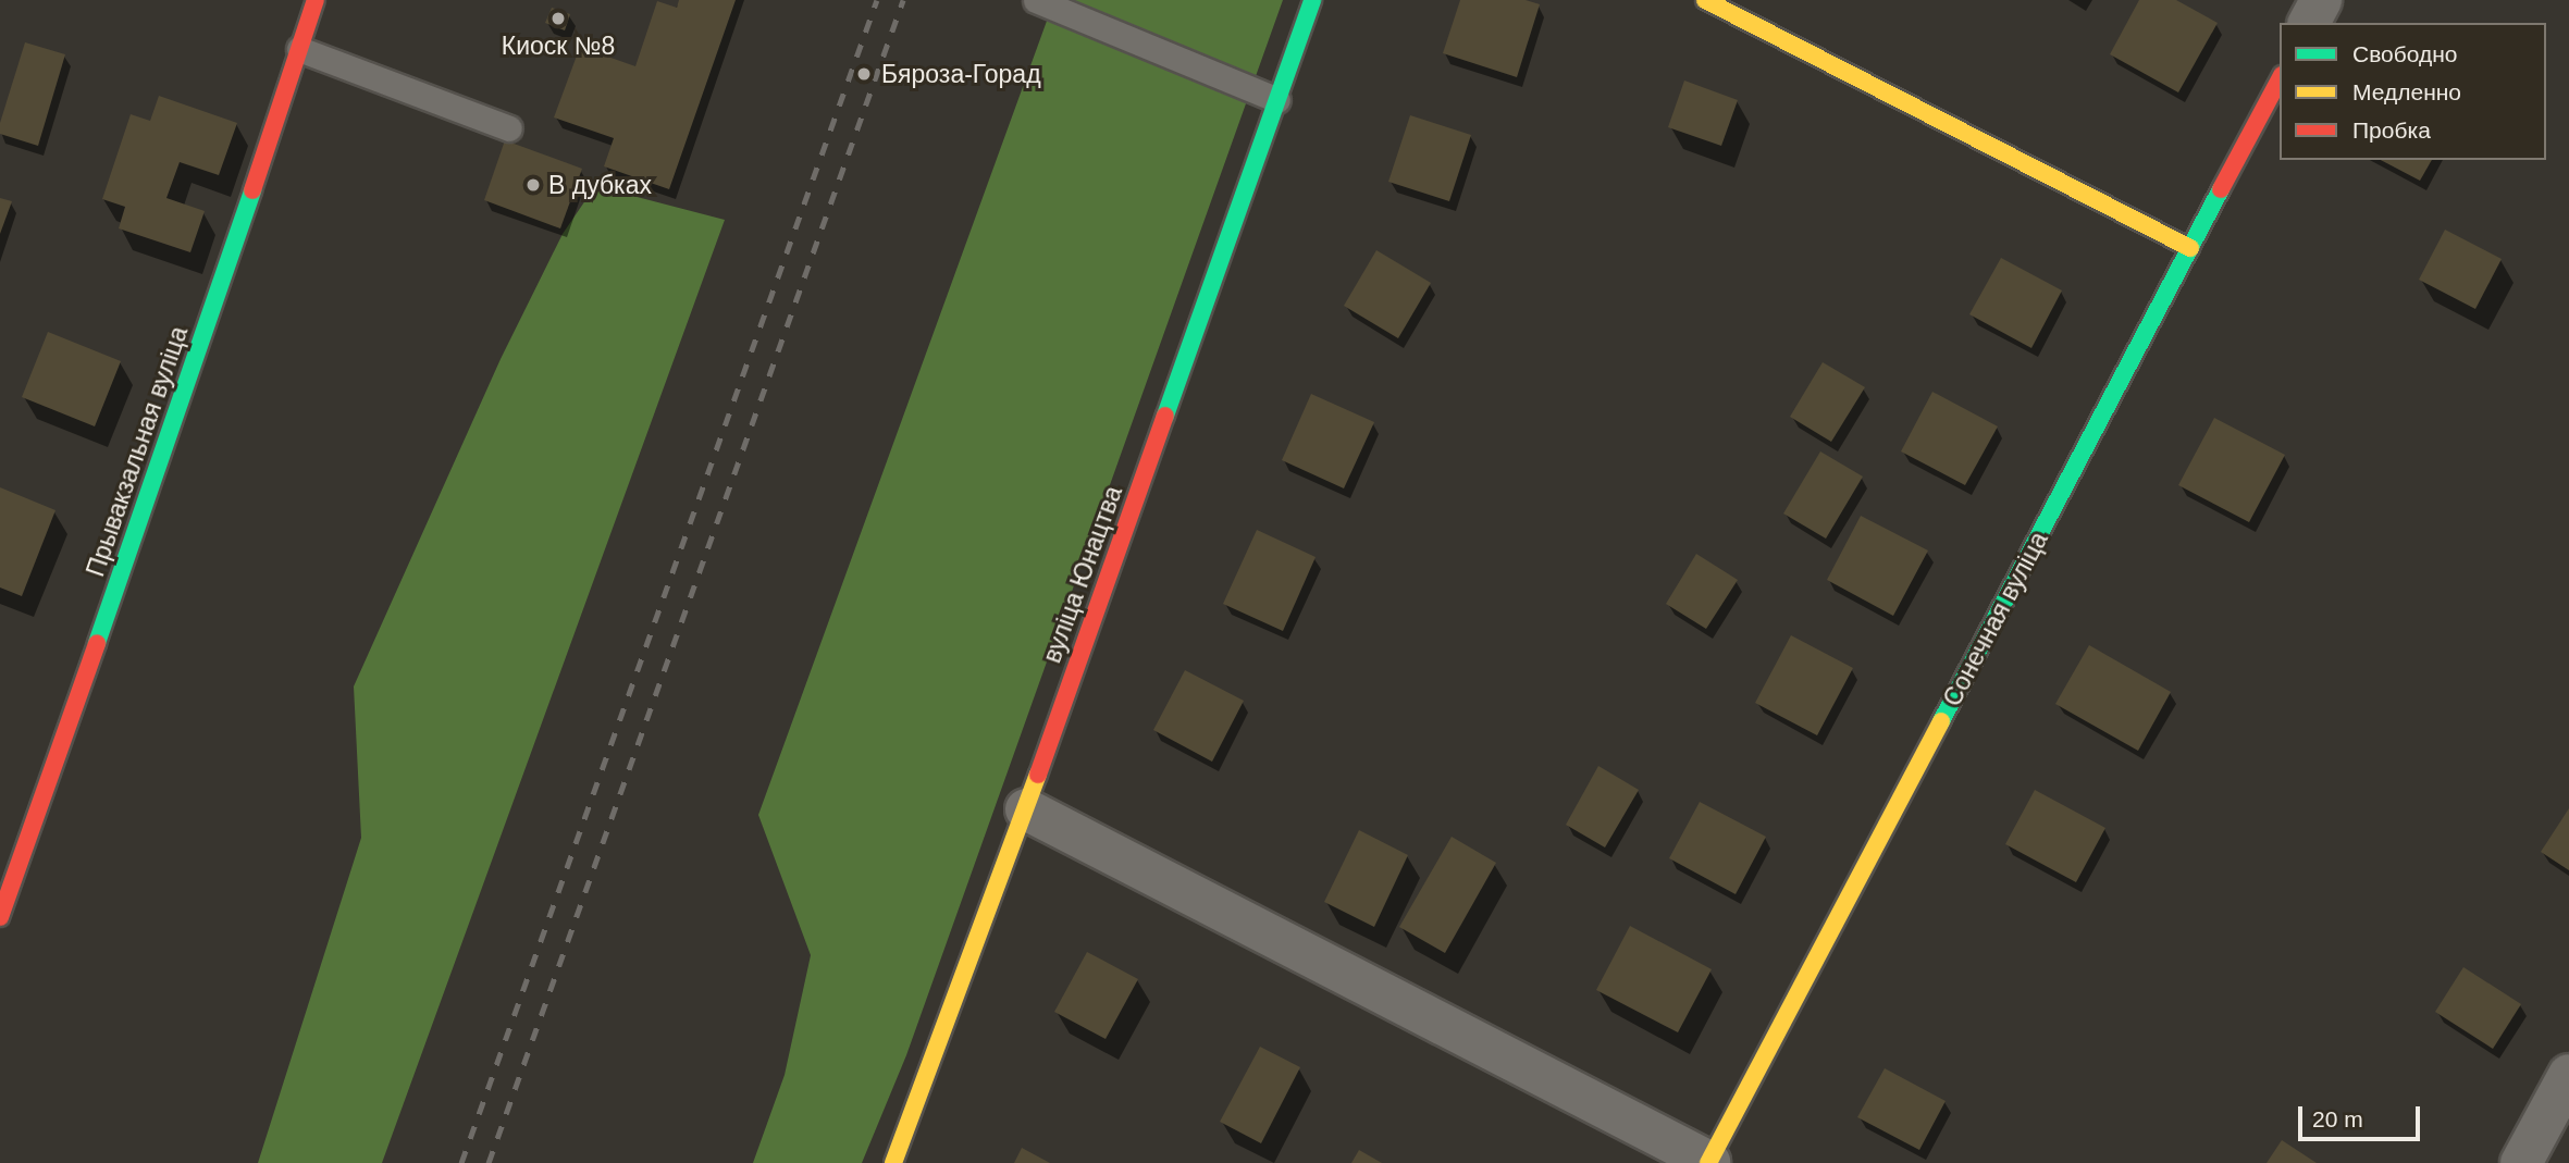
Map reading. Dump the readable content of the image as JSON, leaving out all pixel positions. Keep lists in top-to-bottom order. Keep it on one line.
{"streets":{"street":["Прывакзальная вуліца","вуліца Юнацтва","Сонечная вуліца"]},"places":["Киоск №8","Бяроза-Горад","В дубках"],"legend":["Свободно","Медленно","Пробка"],"scale_bar":"20 m"}
